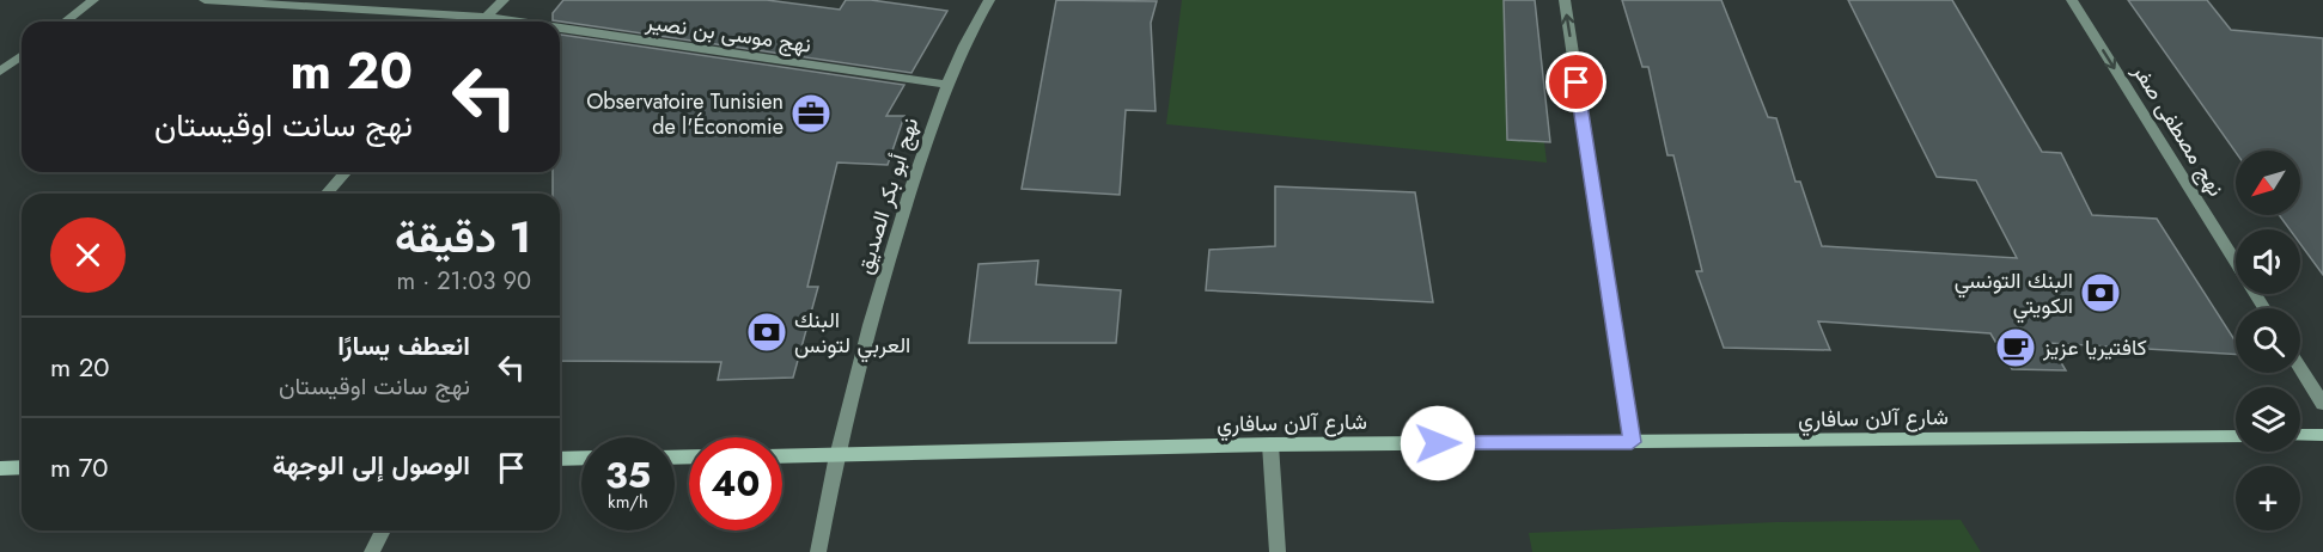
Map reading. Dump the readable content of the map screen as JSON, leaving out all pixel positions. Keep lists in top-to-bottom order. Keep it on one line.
{"streets":{"street":["نهج موسى بن نصير","نهج مصطفى صفر","نهج أبو بكر الصديق","شارع آلان سافاري"]},"crossings":[["نهج موسى بن نصير","نهج أبو بكر الصديق"],["نهج أبو بكر الصديق","شارع آلان سافاري"]],"one_way":["نهج مصطفى صفر"],"places":{"office":["Observatoire Tunisien de l'Économie"],"bank":["البنك التونسي الكويتي","البنك العربي لتونس"],"cafe":["كافتيريا عزيز"]},"north":"bottom left","page":{"turn":["20 m","نهج سانت اوقيستان"],"map_buttons":"+","heading":["1 دقيقة","90 m · 21:03"],"list":[{"name":"انعطف يسارًا","note":"نهج سانت اوقيستان","value":"20 m"},{"name":"الوصول إلى الوجهة","value":"70 m"}],"speed":"35 km/h","limit":"40"}}
